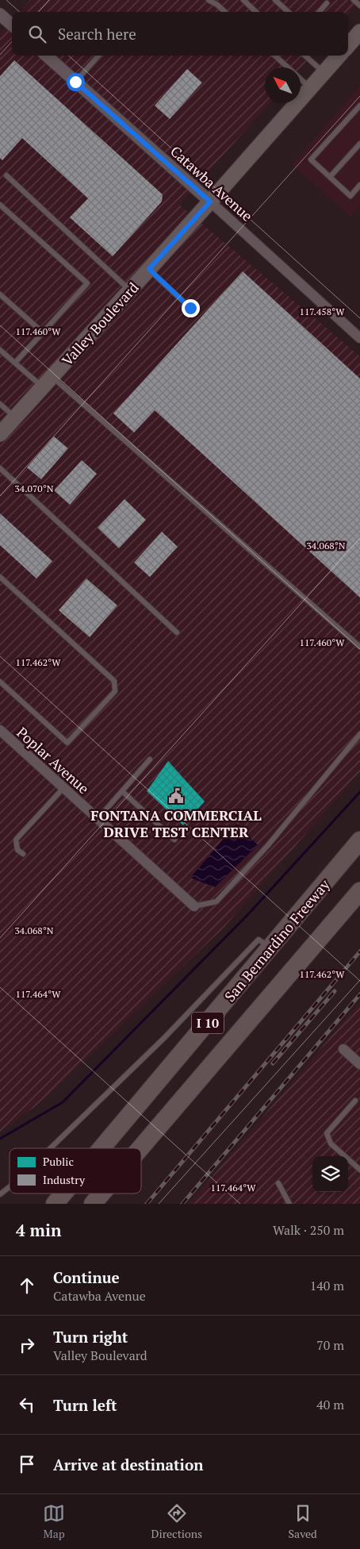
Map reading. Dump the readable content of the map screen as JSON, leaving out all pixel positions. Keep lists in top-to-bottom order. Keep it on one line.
{"streets":{"highway":["San Bernardino Freeway","I 10"],"main road":["Valley Boulevard"],"street":["Catawba Avenue","Poplar Avenue"]},"crossings":[["Catawba Avenue","Valley Boulevard"]],"places":{"public building":["FONTANA COMMERCIAL DRIVE TEST CENTER"]},"legend":["Public","Industry"],"north":"top left","page":{"search":"Search here","heading":["4 min","Walk · 250 m"],"list":[["Continue","Catawba Avenue","140 m"],["Turn right","Valley Boulevard","70 m"],["Turn left","40 m"],"Arrive at destination"],"nav":["Map","Directions","Saved"]},"coordinates":["117.458°W","117.460°W","34.070°N","34.068°N","117.462°W","117.464°W"]}
